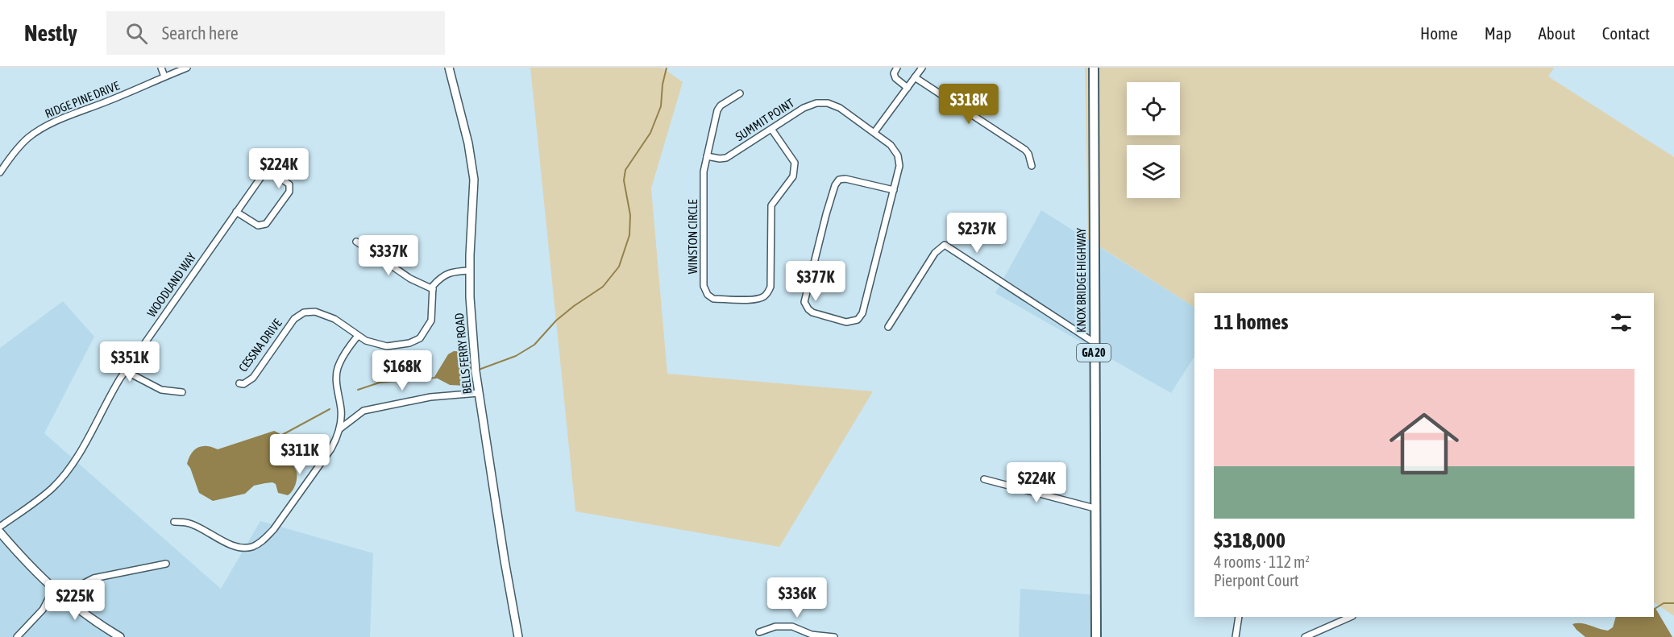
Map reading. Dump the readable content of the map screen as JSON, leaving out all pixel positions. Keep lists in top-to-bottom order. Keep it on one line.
{"streets":{"main road":["KNOX BRIDGE HIGHWAY","GA 20","BELLS FERRY ROAD"],"street":["RIDGE PINE DRIVE","SUMMIT POINT","WINSTON CIRCLE","WOODLAND WAY","CESSNA DRIVE"]},"crossings":[["SUMMIT POINT","WINSTON CIRCLE"]],"page":{"header":"Nestly","search":"Search here","nav":["Home","Map","About","Contact"],"price":["$318K","$224K","$237K","$337K","$377K","$351K","$168K","$311K","$224K","$336K","$225K"],"heading":"11 homes","list":[{"name":"$318,000","note":"4 rooms · 112 m² · Pierpont Court"}]}}
